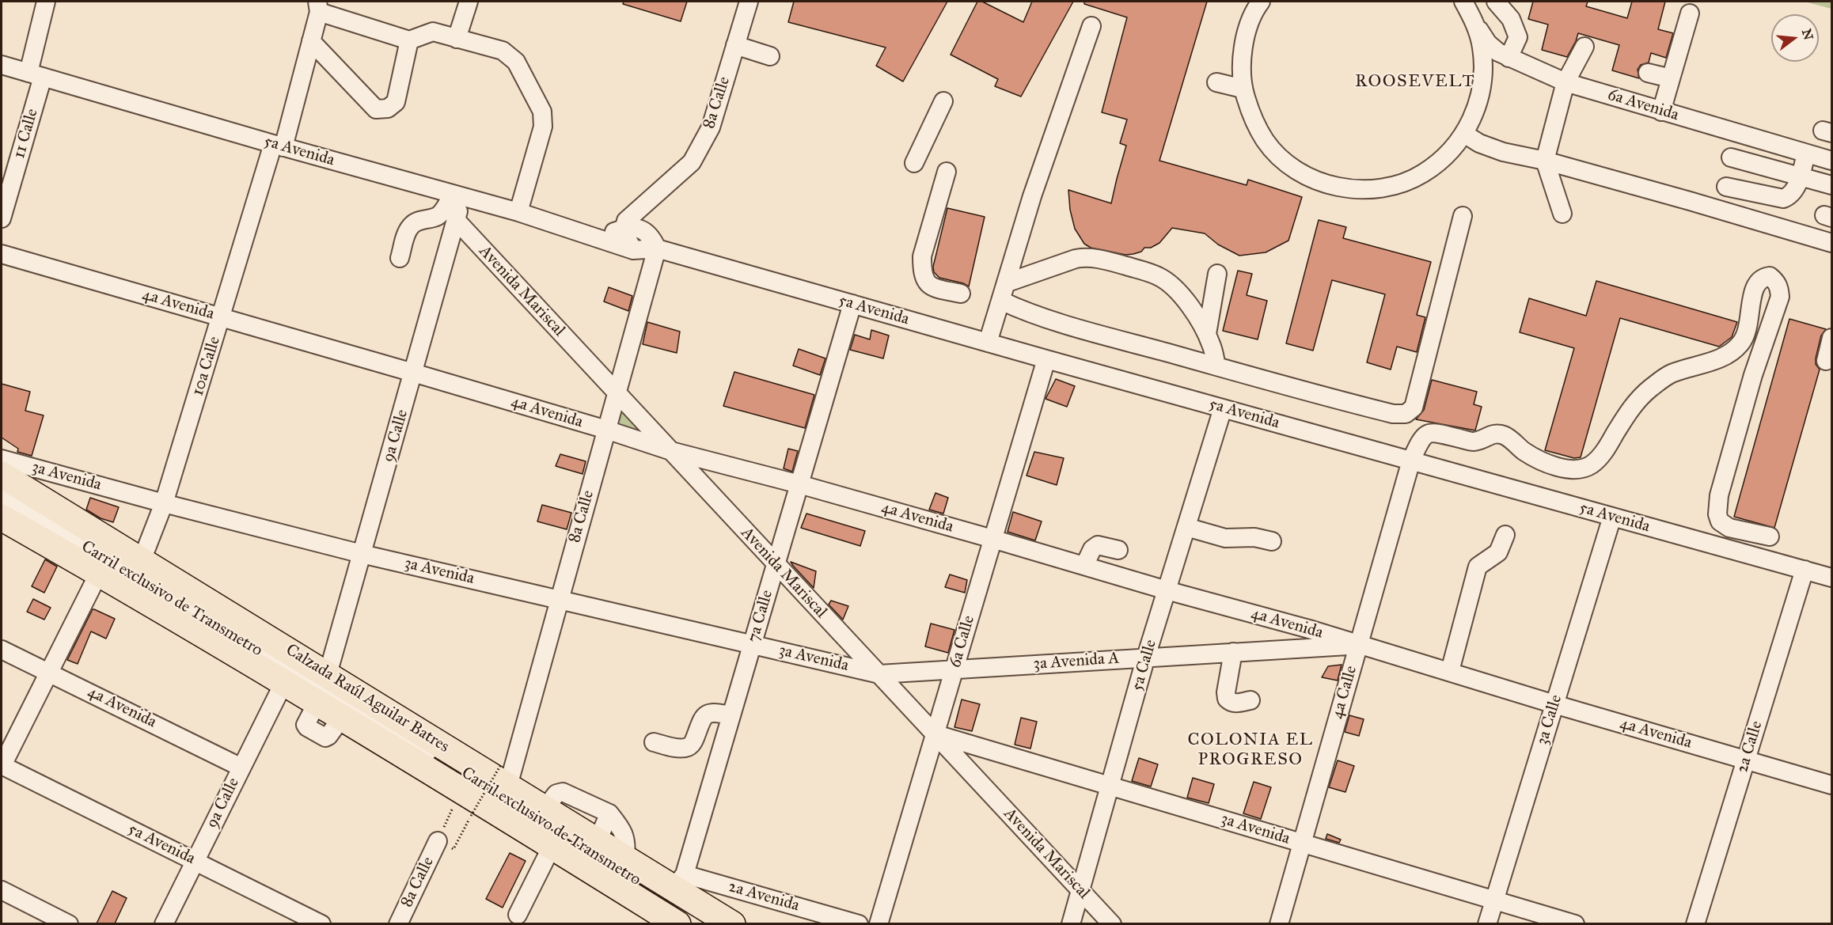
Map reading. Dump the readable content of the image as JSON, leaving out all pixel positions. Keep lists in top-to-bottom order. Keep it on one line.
{"streets":{"highway":["Calzada Raúl Aguilar Batres"],"street":["8a Calle","6a Avenida","11 Calle","5a Avenida","Avenida Mariscal","4a Avenida","10a Calle","9a Calle","3a Avenida","Carril exclusivo de Transmetro","7a Calle","6a Calle","3a Avenida A","5a Calle","4a Calle","3a Calle","2a Calle","2a Avenida"]},"crossings":[["8a Calle","5a Avenida"],["8a Calle","Avenida Mariscal"],["8a Calle","4a Avenida"],["8a Calle","3a Avenida"],["8a Calle","Calzada Raúl Aguilar Batres"],["11 Calle","5a Avenida"],["5a Avenida","10a Calle"],["5a Avenida","9a Calle"],["5a Avenida","7a Calle"],["5a Avenida","6a Calle"],["5a Avenida","5a Calle"],["5a Avenida","4a Calle"],["5a Avenida","3a Calle"],["5a Avenida","2a Calle"],["Avenida Mariscal","4a Avenida"],["Avenida Mariscal","9a Calle"],["Avenida Mariscal","3a Avenida"],["Avenida Mariscal","7a Calle"],["Avenida Mariscal","6a Calle"],["Avenida Mariscal","3a Avenida A"],["Avenida Mariscal","5a Calle"],["4a Avenida","10a Calle"],["4a Avenida","9a Calle"],["4a Avenida","7a Calle"],["4a Avenida","6a Calle"],["4a Avenida","3a Avenida A"],["4a Avenida","5a Calle"],["4a Avenida","4a Calle"],["4a Avenida","3a Calle"],["4a Avenida","2a Calle"],["10a Calle","3a Avenida"],["10a Calle","Calzada Raúl Aguilar Batres"],["9a Calle","3a Avenida"],["9a Calle","Calzada Raúl Aguilar Batres"],["3a Avenida","7a Calle"],["3a Avenida","6a Calle"],["3a Avenida","3a Avenida A"],["3a Avenida","5a Calle"],["3a Avenida","4a Calle"],["3a Avenida","3a Calle"],["7a Calle","Calzada Raúl Aguilar Batres"],["7a Calle","2a Avenida"],["6a Calle","3a Avenida A"],["3a Avenida A","5a Calle"],["3a Avenida A","4a Calle"],["Calzada Raúl Aguilar Batres","2a Avenida"]],"districts":["ROOSEVELT","COLONIA EL PROGRESO"],"north":"right"}
